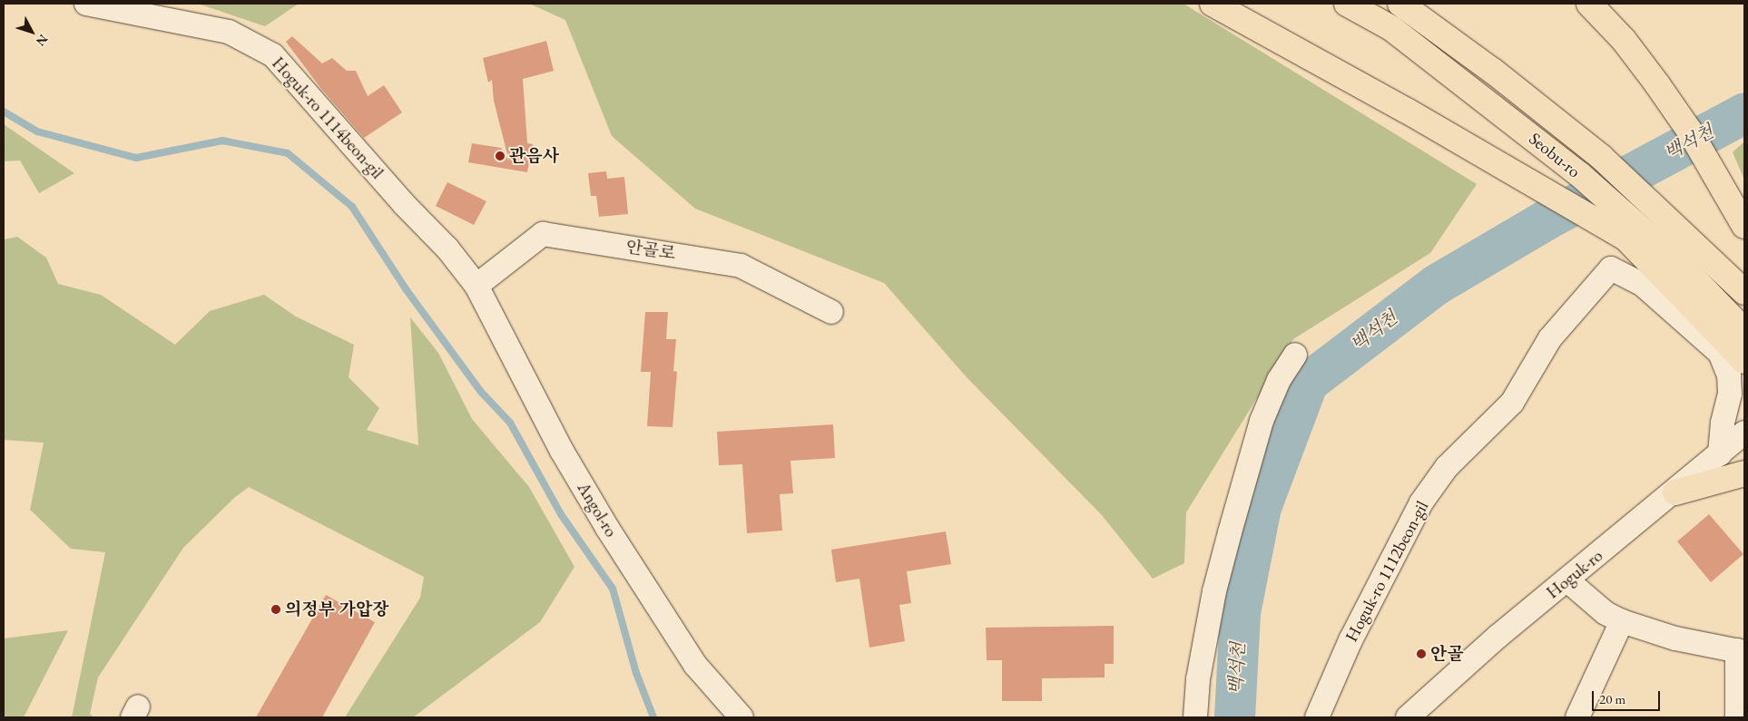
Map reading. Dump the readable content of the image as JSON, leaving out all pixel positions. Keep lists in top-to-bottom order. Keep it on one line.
{"streets":{"main road":["Seobu-ro"],"street":["Hoguk-ro 1114beon-gil","안골로","Angol-ro","Hoguk-ro 1112beon-gil","Hoguk-ro"]},"crossings":[["Hoguk-ro 1114beon-gil","안골로"],["Hoguk-ro 1114beon-gil","Angol-ro"],["안골로","Angol-ro"],["Hoguk-ro 1112beon-gil","Hoguk-ro"]],"water":["백석천"],"places":["관음사","의정부 가압장","안골"],"scale_bar":"20 m","north":"bottom right"}
